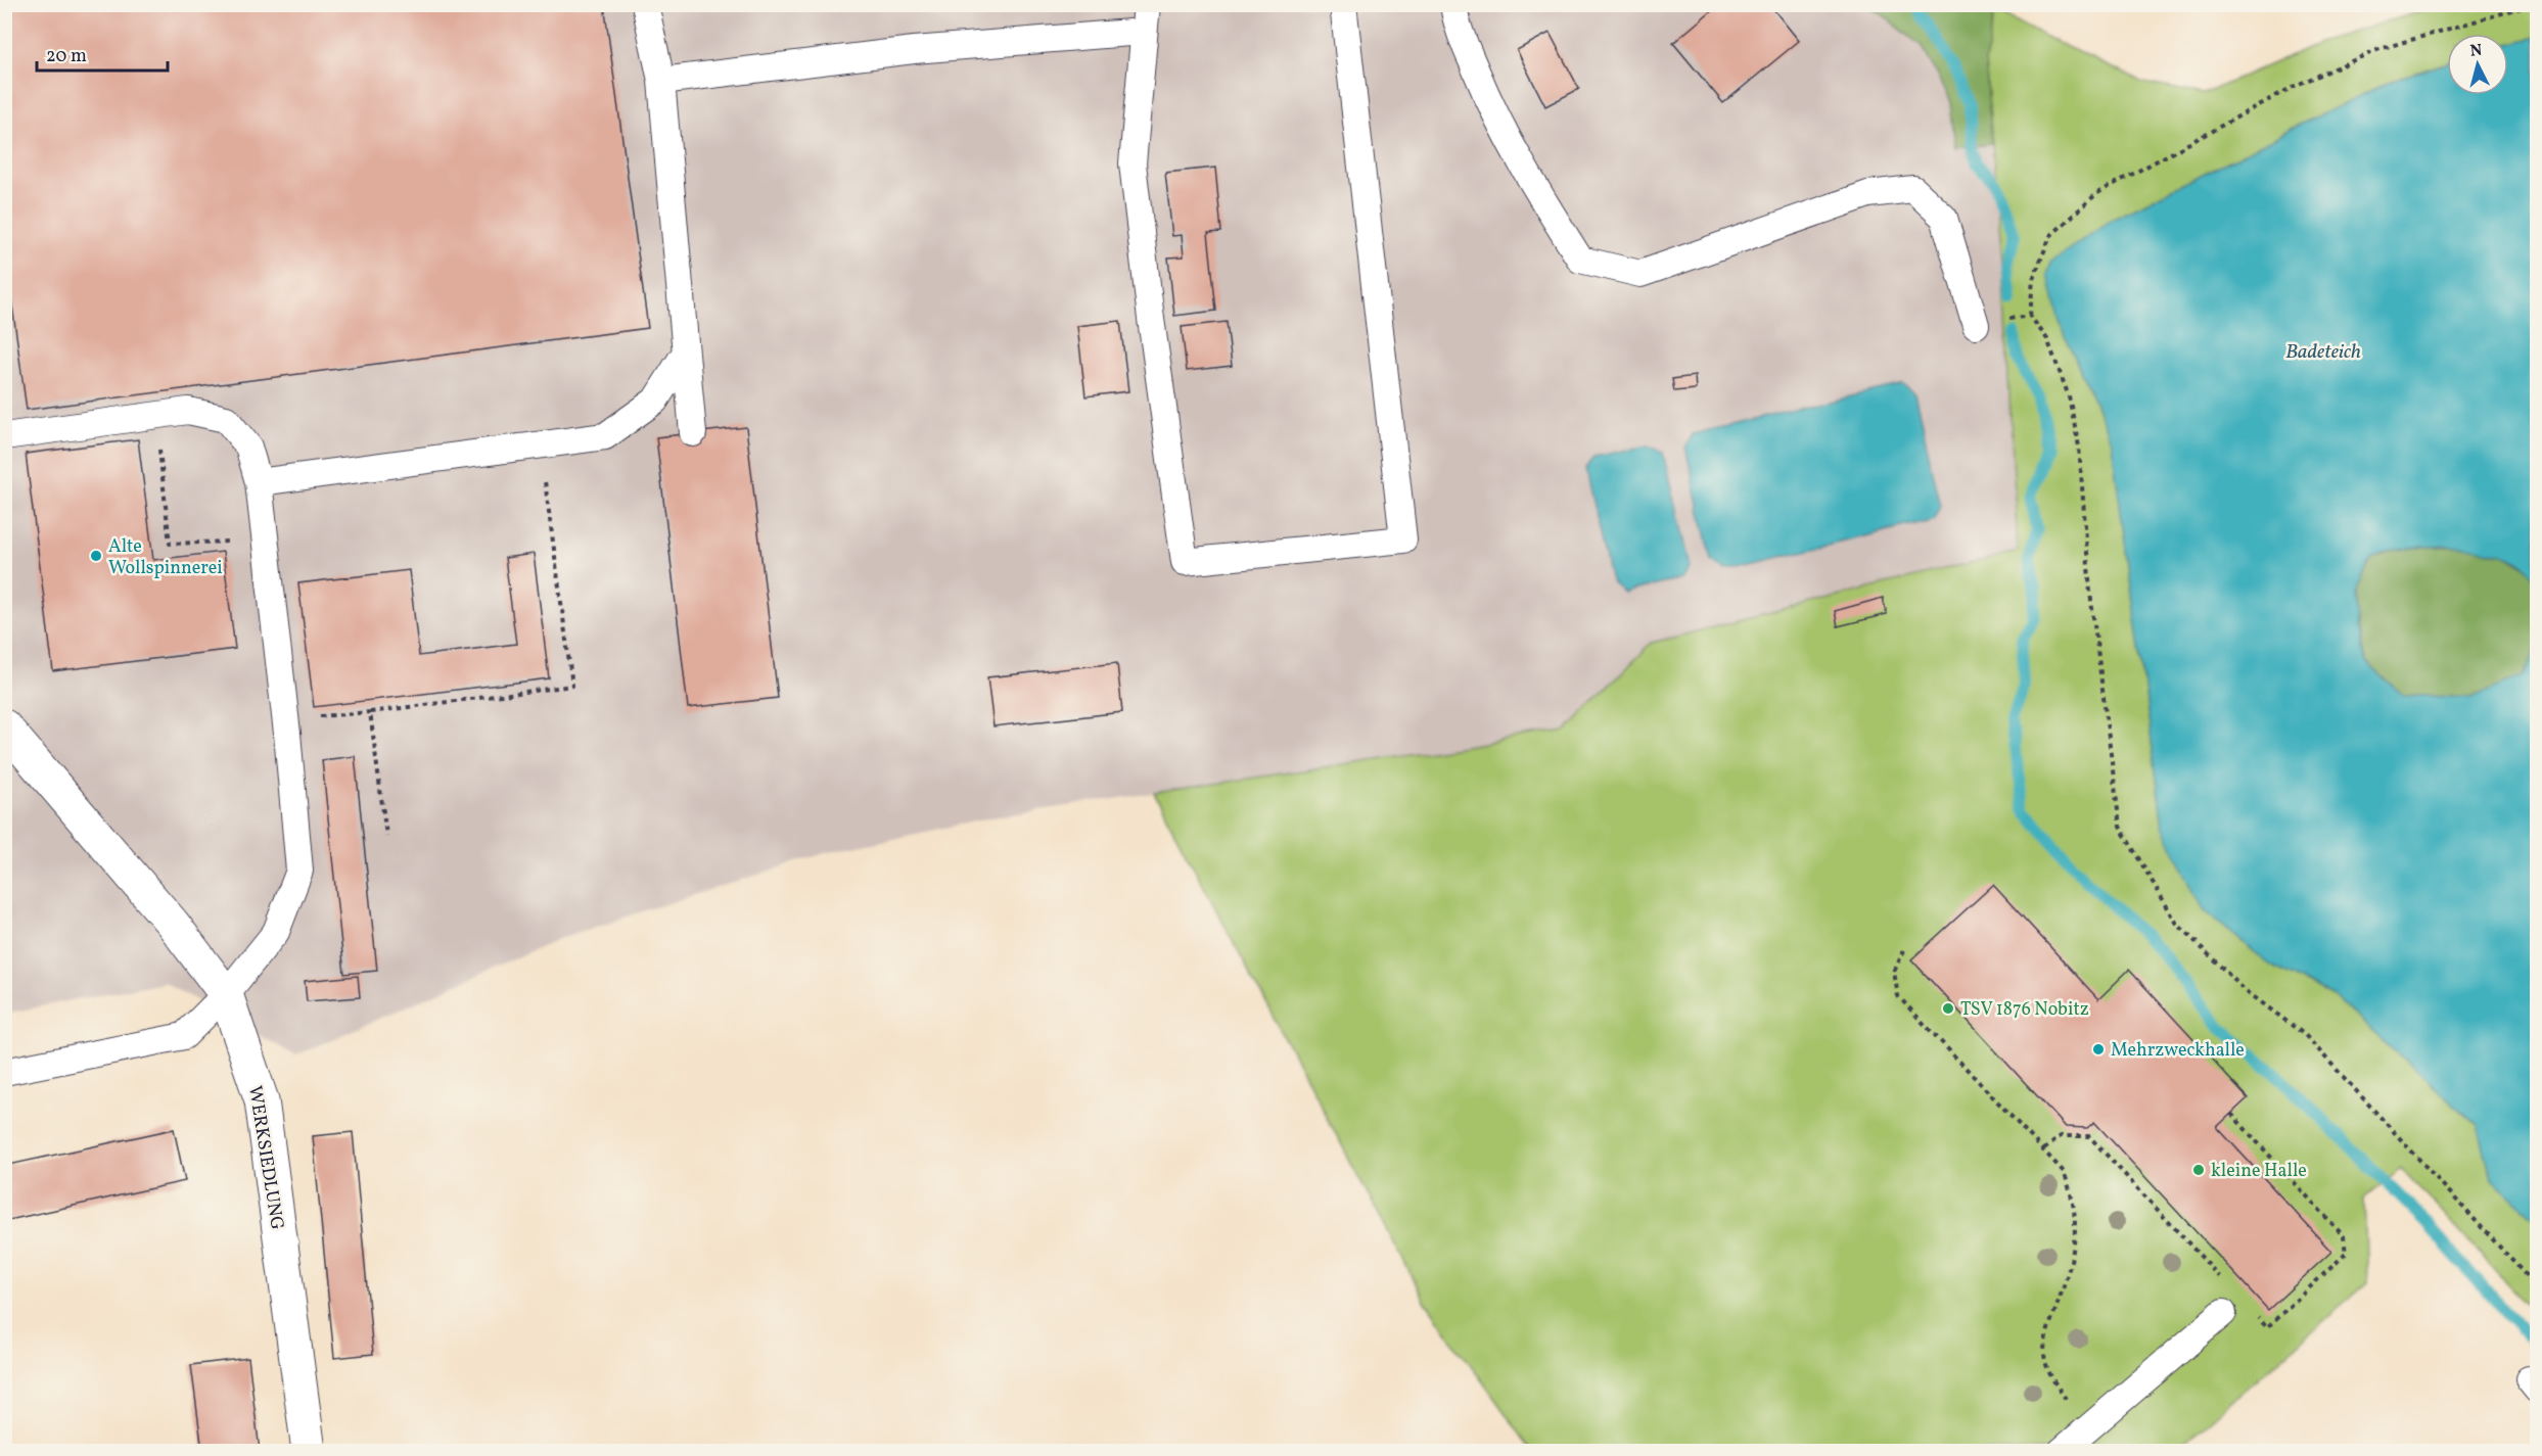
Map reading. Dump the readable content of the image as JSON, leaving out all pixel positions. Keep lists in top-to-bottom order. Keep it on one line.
{"streets":{"street":["WERKSIEDLUNG"]},"water":["Badeteich"],"places":["Alte Wollspinnerei","TSV 1876 Nobitz","Mehrzweckhalle","kleine Halle"],"scale_bar":"20 m","north":"top"}
